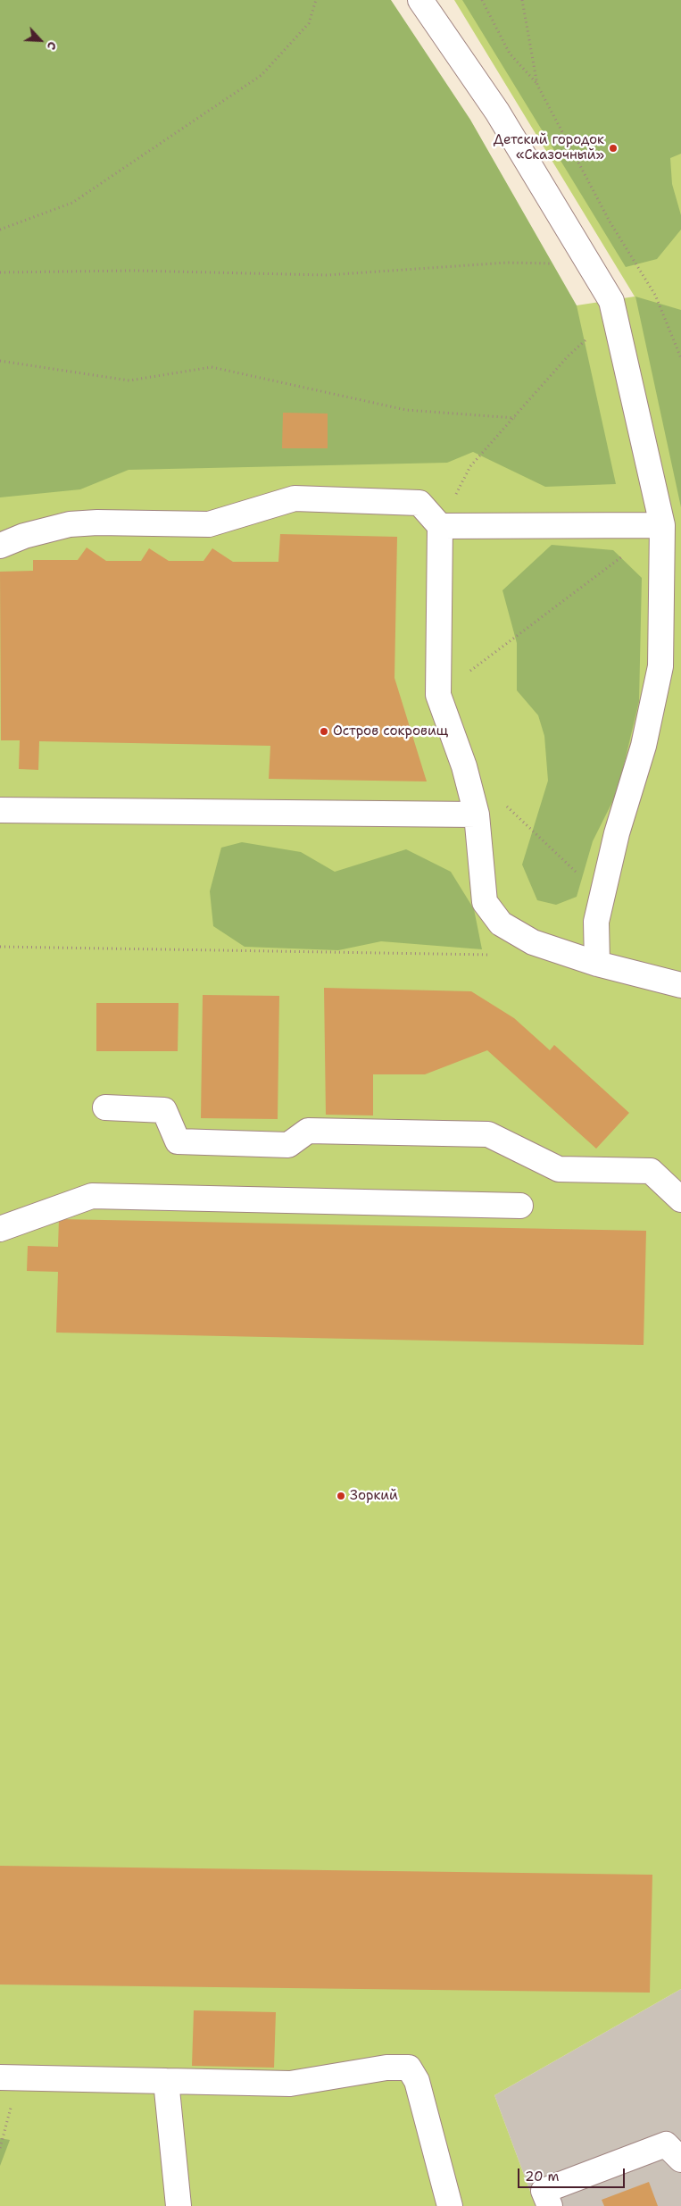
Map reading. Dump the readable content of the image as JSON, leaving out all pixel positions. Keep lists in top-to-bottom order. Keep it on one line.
{"places":["Детский городок «Сказочный»","Остров сокровищ","Зоркий"],"scale_bar":"20 m","north":"bottom right"}
